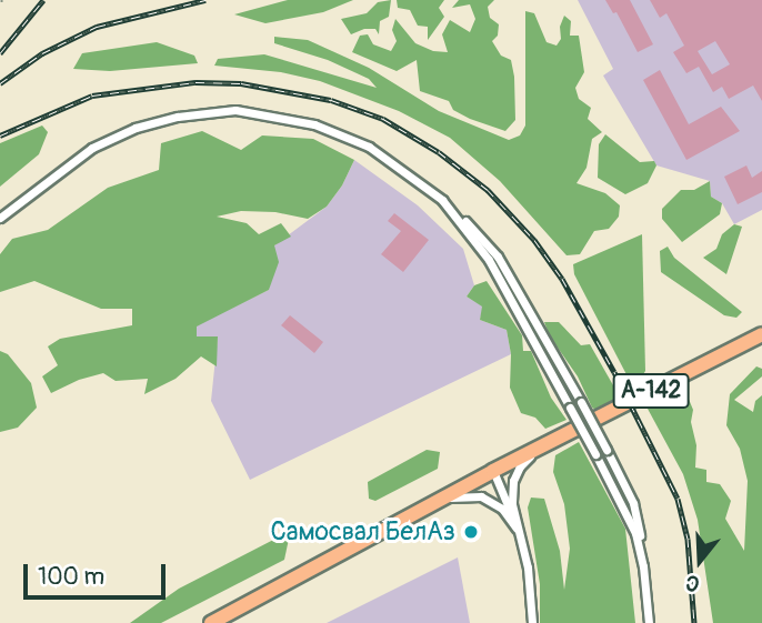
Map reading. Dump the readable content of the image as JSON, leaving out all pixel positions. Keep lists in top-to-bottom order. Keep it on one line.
{"streets":{"highway":["А-142"]},"places":["Самосвал БелАз"],"scale_bar":"100 m","north":"bottom"}
